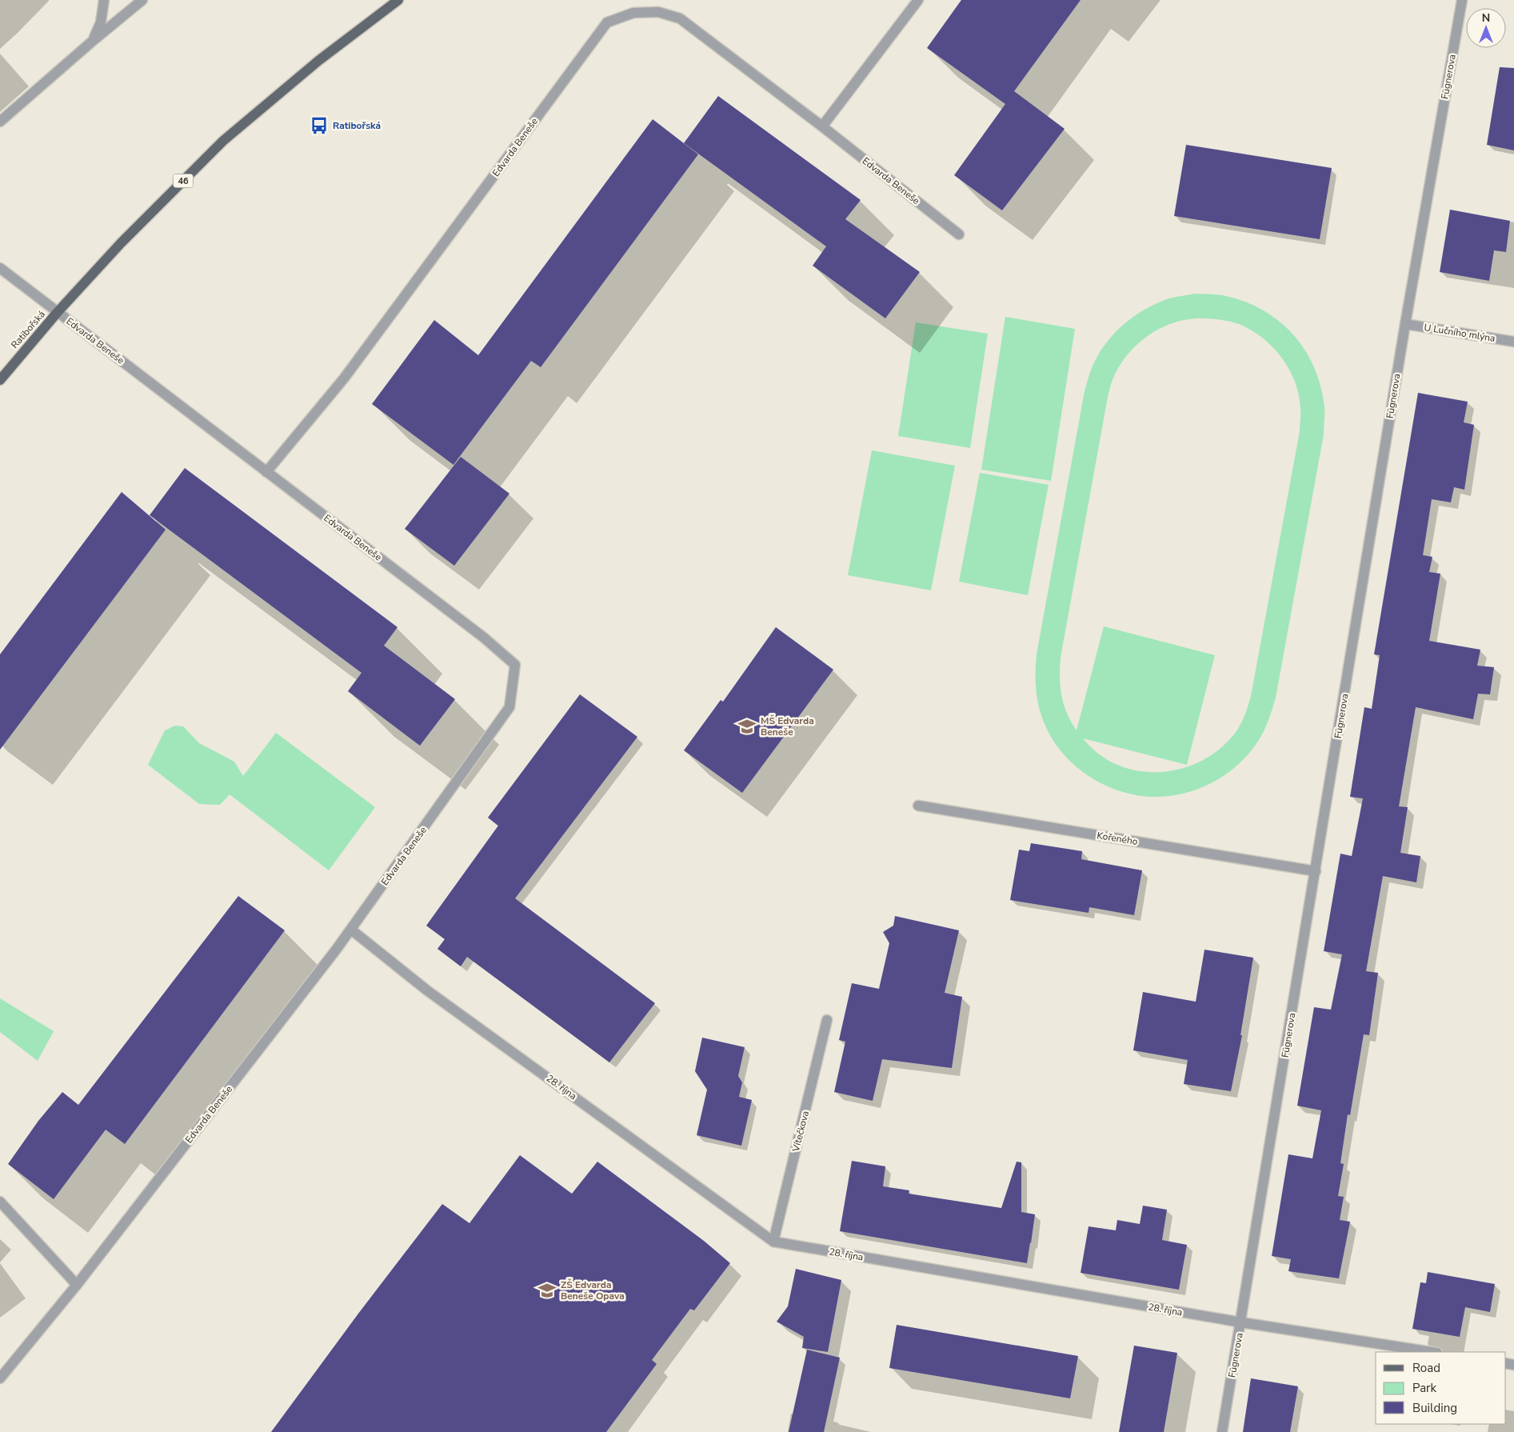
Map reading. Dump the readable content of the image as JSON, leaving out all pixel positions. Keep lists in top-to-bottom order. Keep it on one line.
{"streets":{"main road":["46","Ratibořská"],"street":["Fügnerova","Edvarda Beneše","U Lučního mlýna","Kořeného","28. října","Vítečkova"]},"crossings":[["Fügnerova","U Lučního mlýna"],["Fügnerova","Kořeného"],["Fügnerova","28. října"],["Edvarda Beneše","Ratibořská"],["Edvarda Beneše","28. října"],["28. října","Vítečkova"]],"places":{"bus stop":["Ratibořská"],"school or university":["MŠ Edvarda Beneše","ZŠ Edvarda Beneše Opava"]},"legend":["Road","Park","Building"],"north":"top"}
